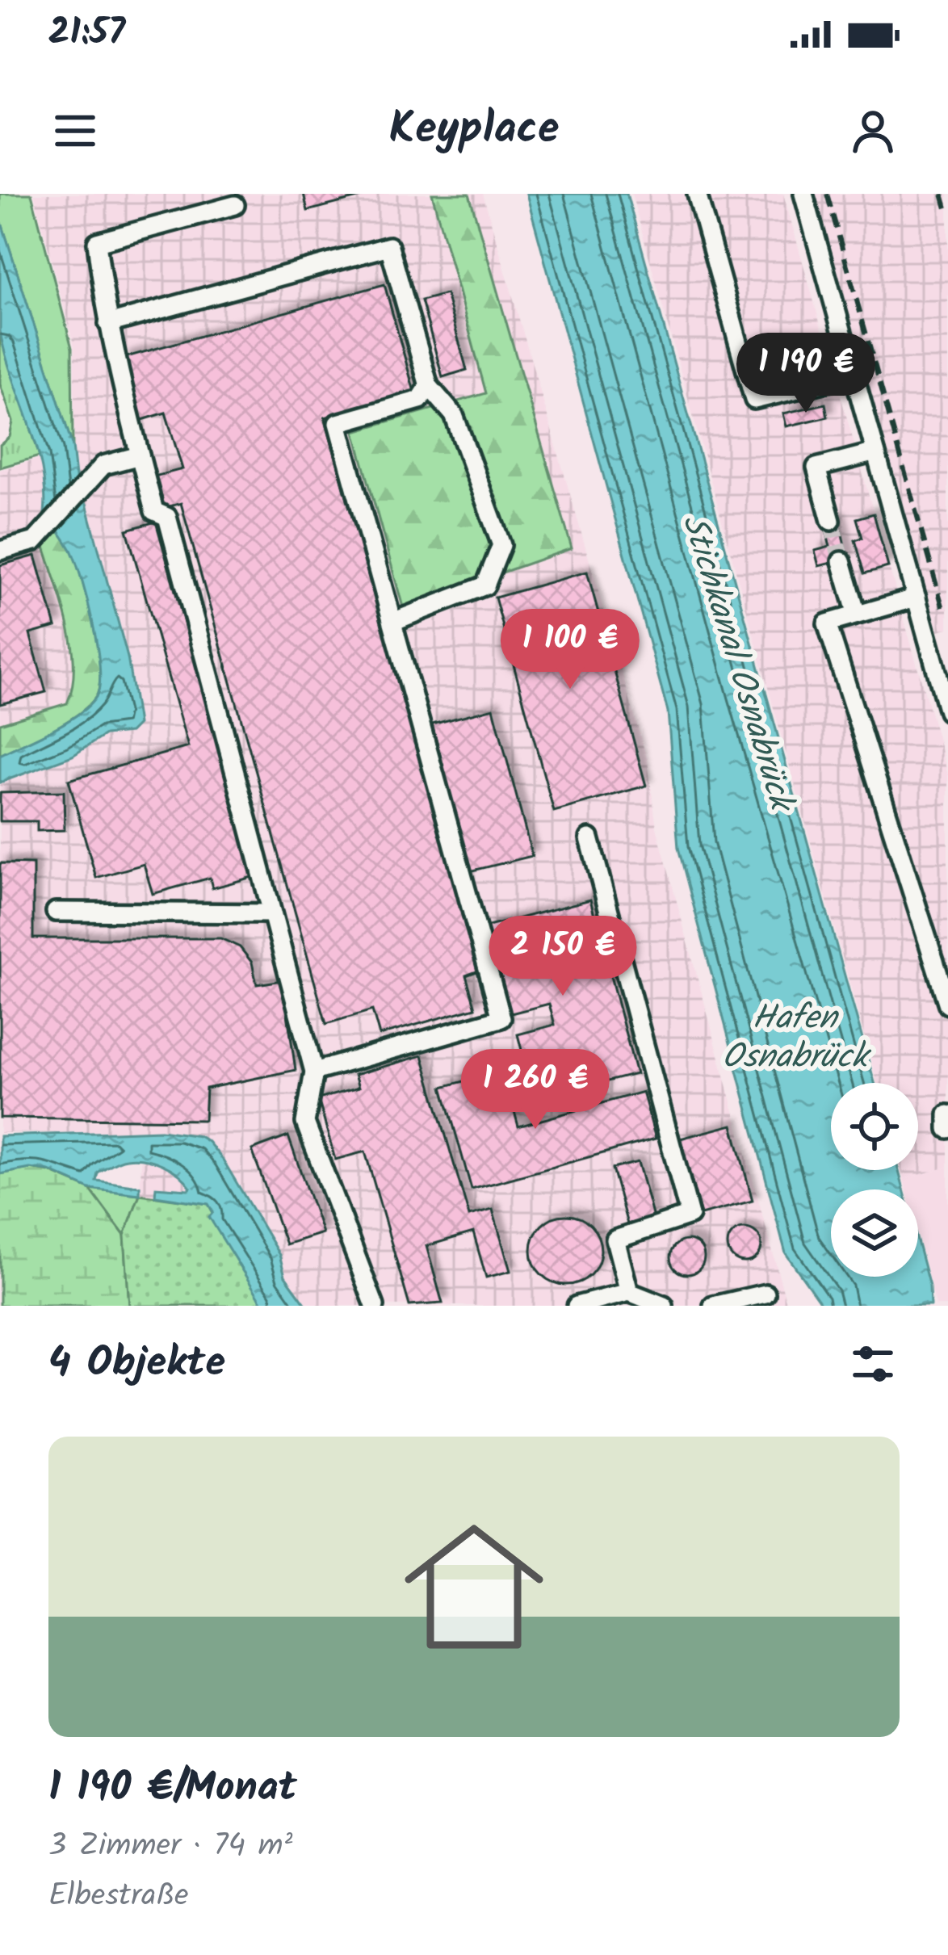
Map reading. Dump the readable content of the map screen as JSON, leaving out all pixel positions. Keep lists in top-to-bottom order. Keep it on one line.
{"water":["Stichkanal Osnabrück","Hafen Osnabrück"],"page":{"status":"21:57","header":"Keyplace","price":["1 190 €","1 100 €","2 150 €","1 260 €"],"heading":"4 Objekte","list":[{"name":"1 190 €/Monat","note":"3 Zimmer · 74 m² · Elbestraße"}]}}
